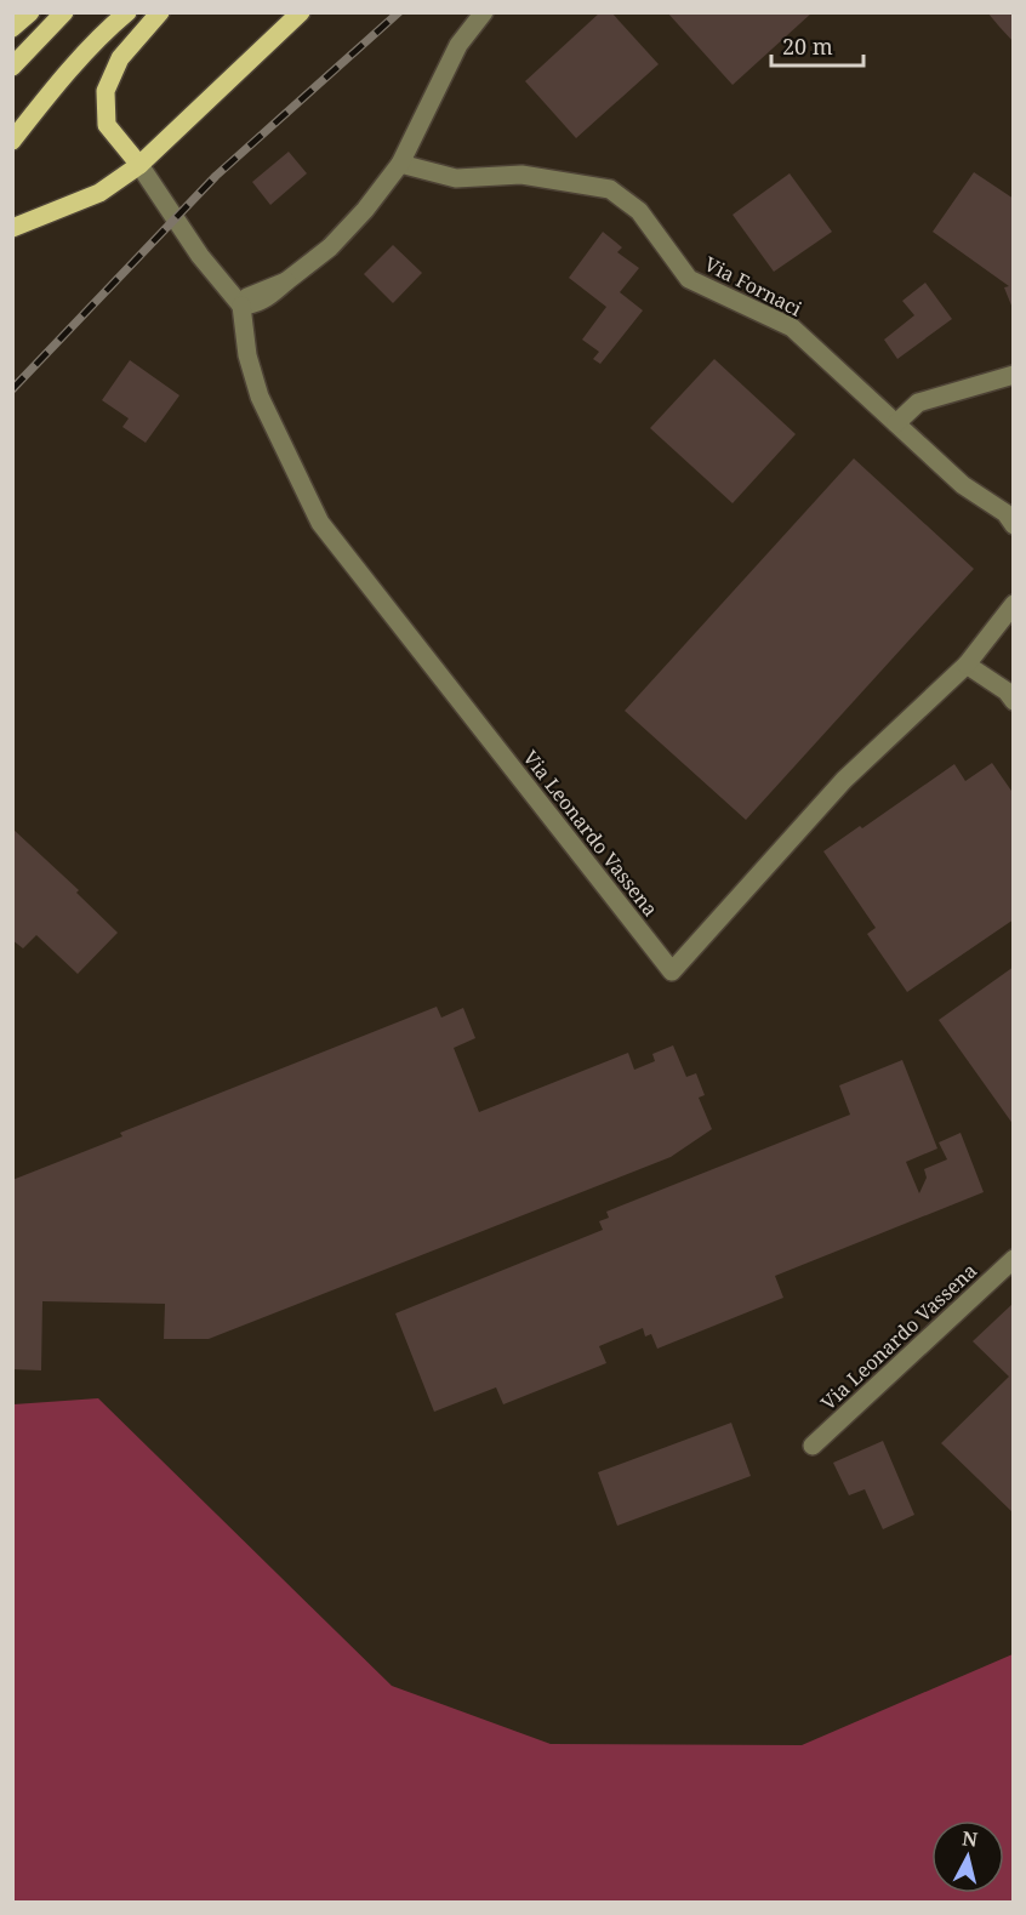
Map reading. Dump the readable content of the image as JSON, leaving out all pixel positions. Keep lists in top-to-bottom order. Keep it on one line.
{"streets":{"street":["Via Fornaci","Via Leonardo Vassena"]},"scale_bar":"20 m","north":"top"}
